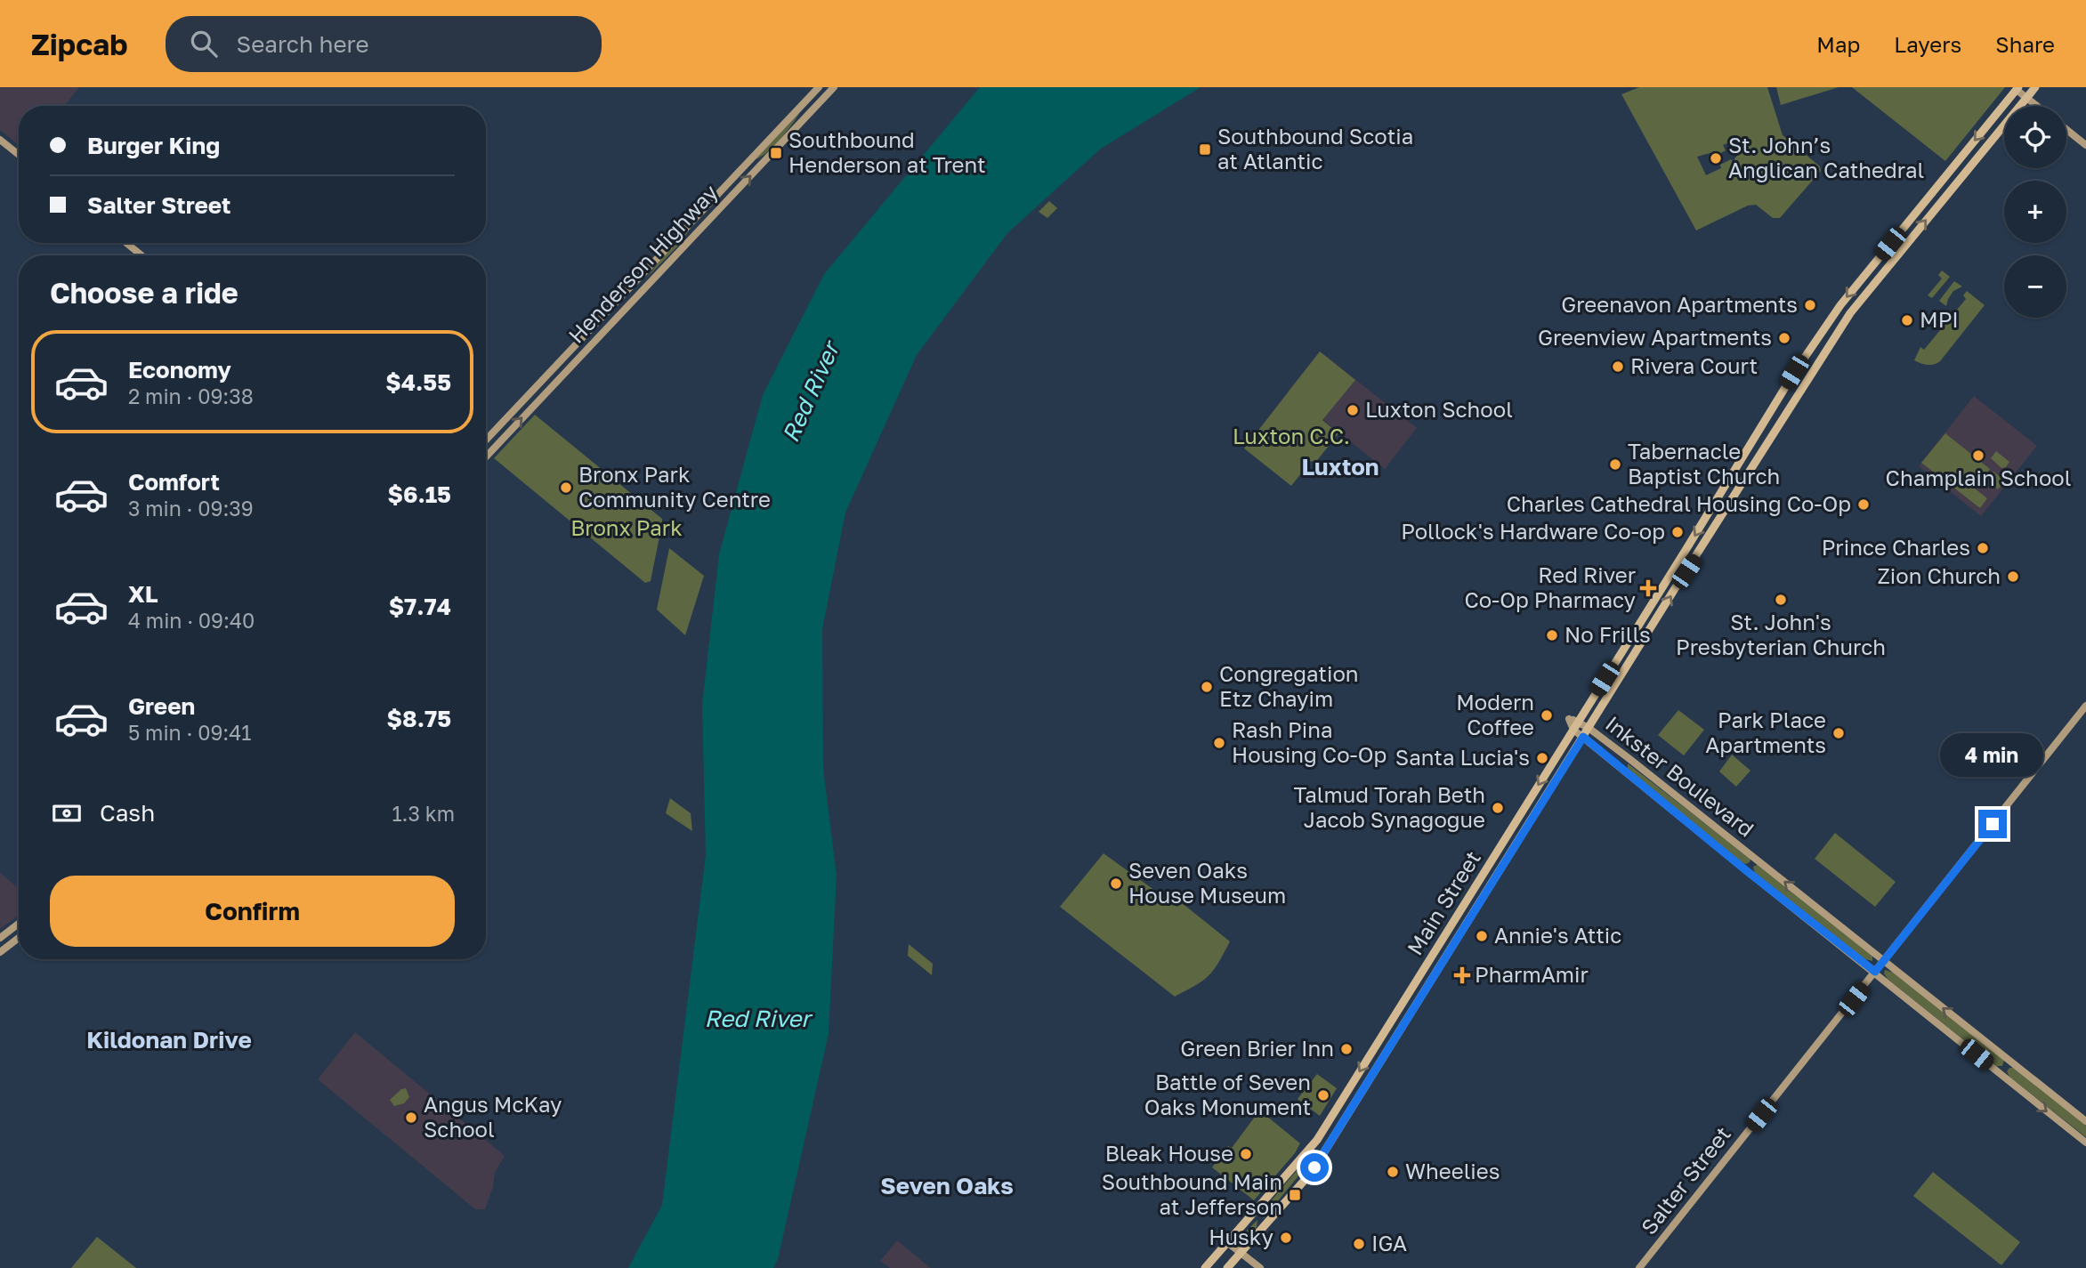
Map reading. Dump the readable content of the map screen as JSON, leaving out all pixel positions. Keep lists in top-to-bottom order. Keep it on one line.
{"streets":{"main road":["Henderson Highway","Inkster Boulevard","Main Street","Salter Street"]},"crossings":[["Inkster Boulevard","Main Street"],["Inkster Boulevard","Salter Street"]],"districts":["Luxton","Kildonan Drive","Seven Oaks"],"water":["Red River"],"parks":["Luxton C.C.","Bronx Park"],"places":{"transit":["Southbound Scotia at Atlantic","Southbound Henderson at Trent","Southbound Main at Jefferson"],"other":["St. John’s Anglican Cathedral","Greenavon Apartments","MPI","Greenview Apartments","Rivera Court","Luxton School","Champlain School","Tabernacle Baptist Church","Bronx Park Community Centre","Charles Cathedral Housing Co-Op","Pollock's Hardware Co-op","Prince Charles","Zion Church","St. John's Presbyterian Church","No Frills","Congregation Etz Chayim","Modern Coffee","Park Place Apartments","Rash Pina Housing Co-Op","Santa Lucia's","Talmud Torah Beth Jacob Synagogue","Seven Oaks House Museum","Annie's Attic","Green Brier Inn","Battle of Seven Oaks Monument","Angus McKay School","Bleak House","Wheelies","Husky","IGA"],"health":["Red River Co-Op Pharmacy","PharmAmir"]},"page":{"header":"Zipcab","search":"Search here","nav":["Map","Layers","Share"],"map_buttons":["+","−"],"banner":["Burger King","Salter Street"],"heading":"Choose a ride","list":[{"name":"Economy","note":"2 min · 09:38","value":"$4.55"},{"name":"Comfort","note":"3 min · 09:39","value":"$6.15"},{"name":"XL","note":"4 min · 09:40","value":"$7.74"},{"name":"Green","note":"5 min · 09:41","value":"$8.75"}],"bubble":"4 min","pay":["Cash","1.3 km"],"buttons":"Confirm"}}
